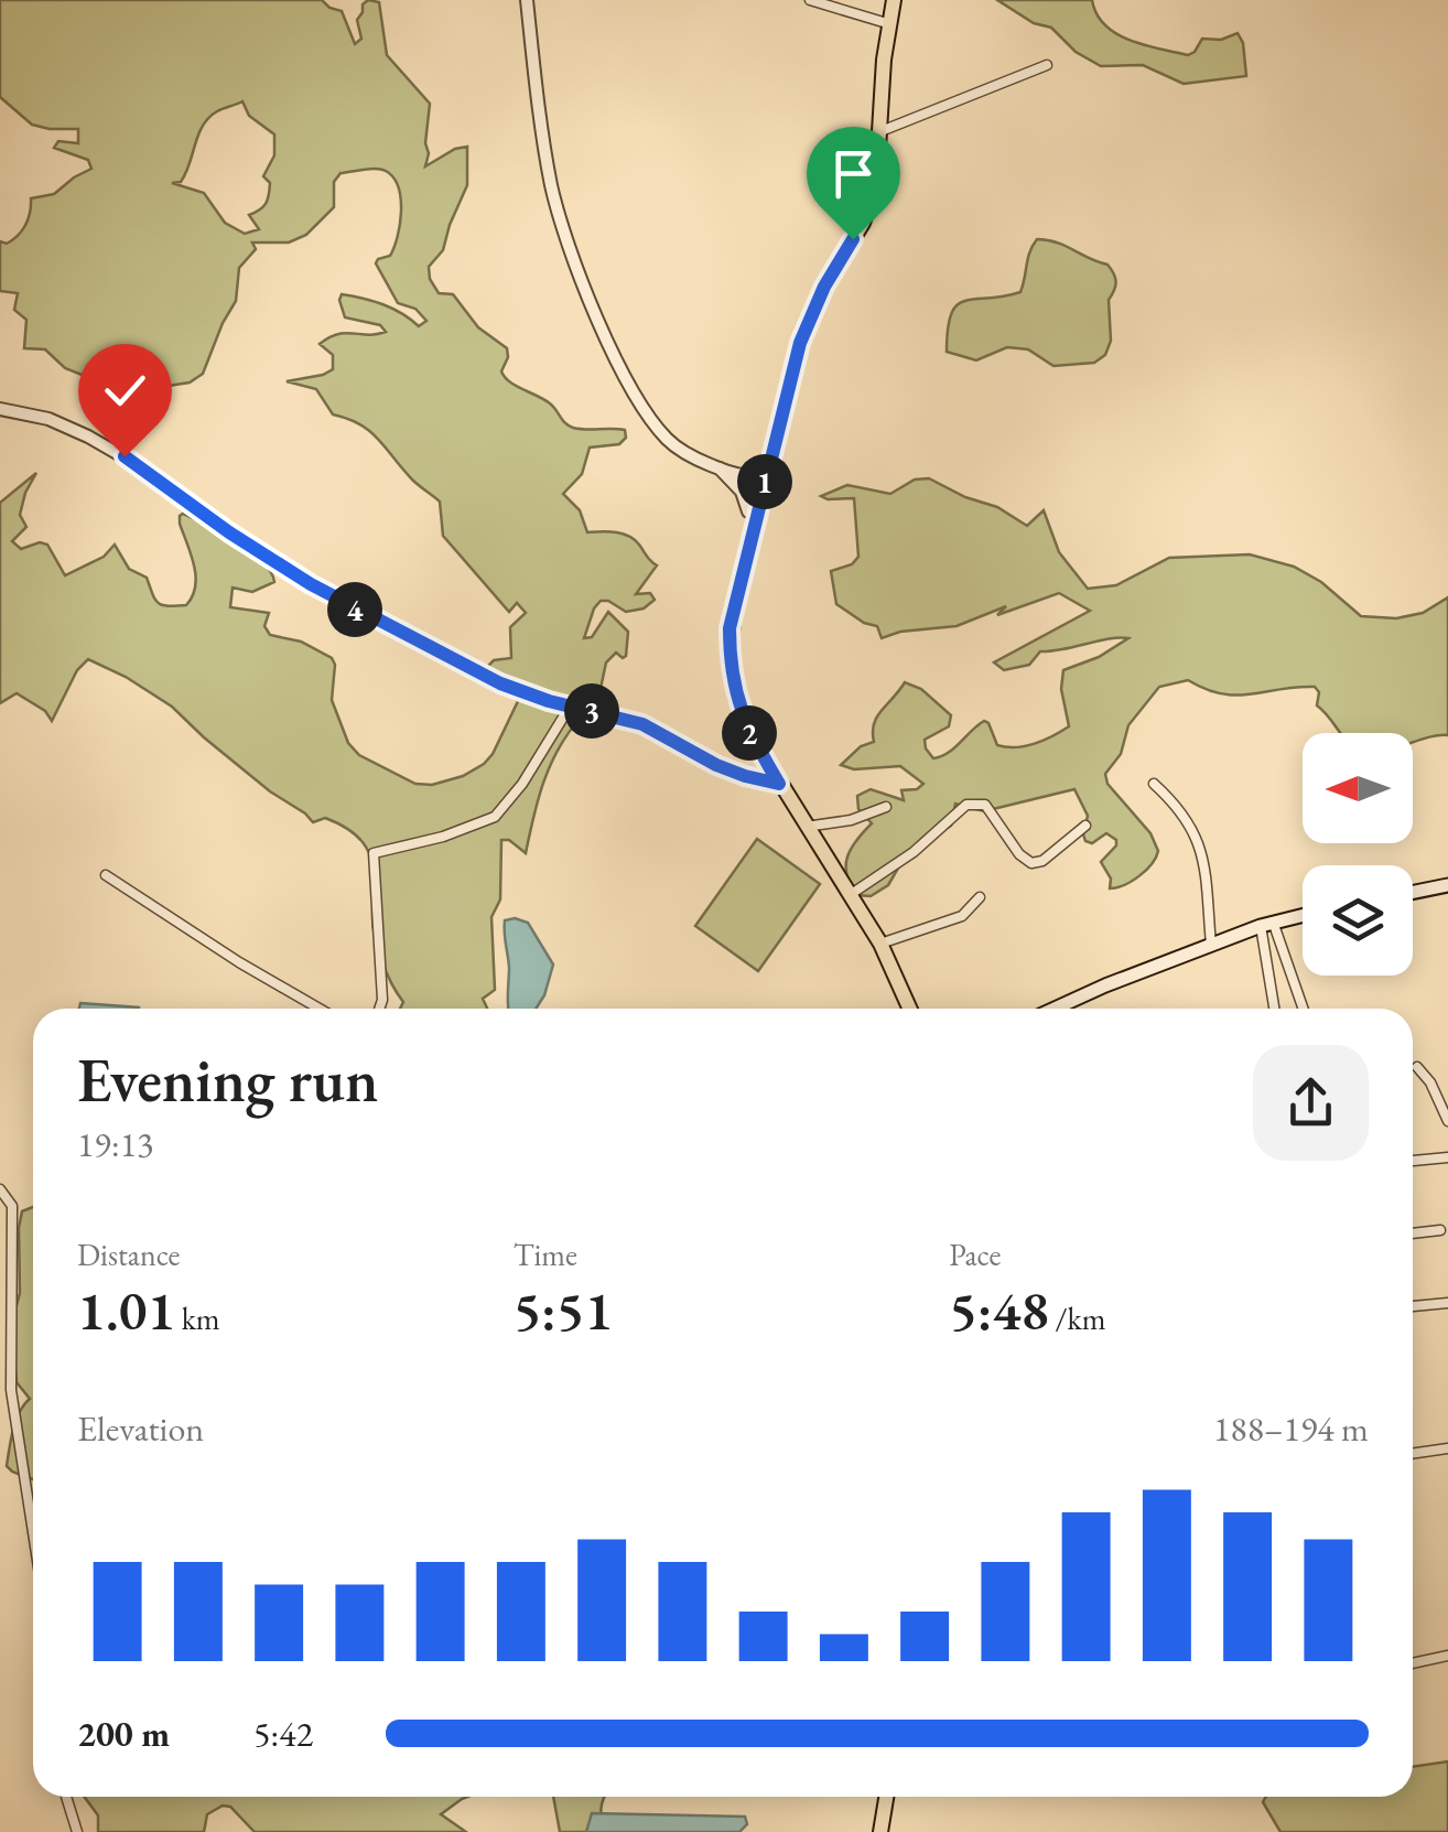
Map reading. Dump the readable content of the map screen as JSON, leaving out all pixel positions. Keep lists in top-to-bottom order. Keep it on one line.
{"north":"left","page":{"pins":["1","4","3","2"],"heading":["Evening run","19:13"],"stats":[["Distance","1.01 km"],["Time","5:51"],["Pace","5:48 /km"]],"chart":["Elevation","188–194 m"],"list":[{"name":"200 m","note":"5:42"}]}}
